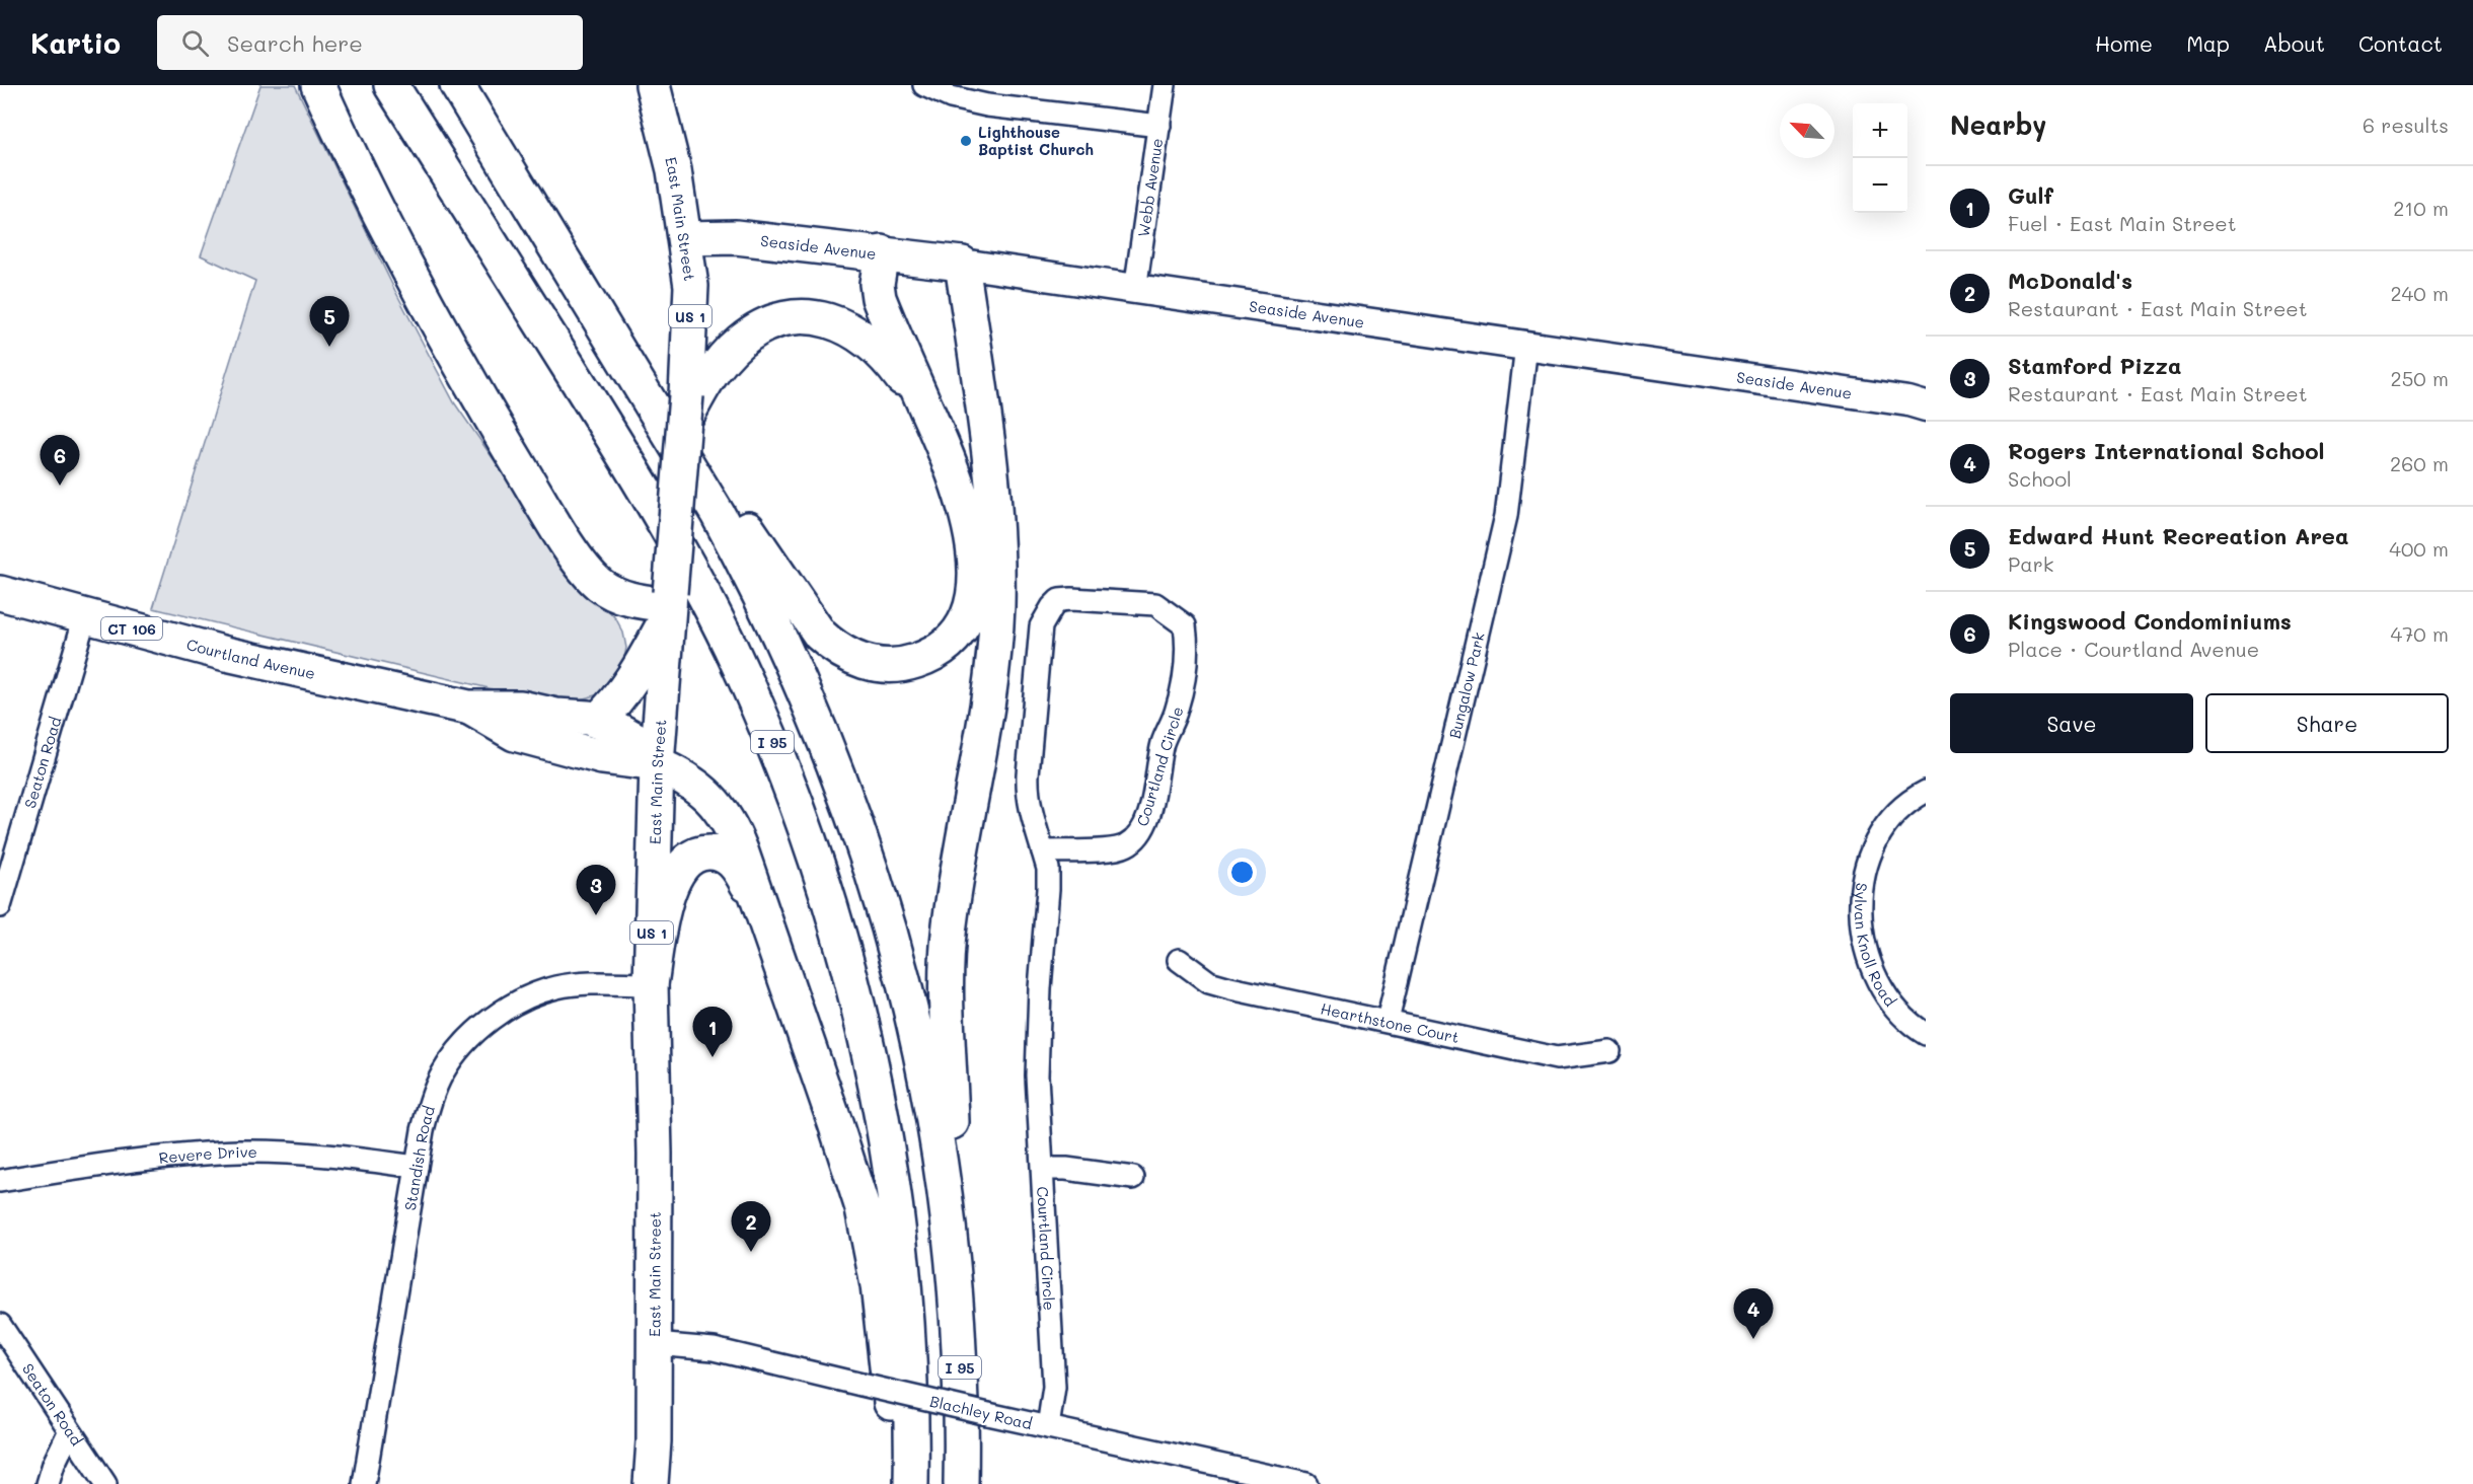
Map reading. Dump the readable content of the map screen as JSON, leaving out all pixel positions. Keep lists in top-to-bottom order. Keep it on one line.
{"streets":{"main road":["East Main Street","Seaside Avenue","US 1","CT 106","Courtland Avenue","I 95"],"street":["Webb Avenue","Bungalow Park","Seaton Road","Courtland Circle","Sylvan Knoll Road","Hearthstone Court","Revere Drive","Standish Road","Blachley Road"]},"crossings":[["Webb Avenue","Seaside Avenue"],["East Main Street","Seaside Avenue"],["East Main Street","Courtland Avenue"],["East Main Street","Standish Road"],["East Main Street","Blachley Road"],["Seaside Avenue","Bungalow Park"],["Courtland Avenue","Seaton Road"],["Bungalow Park","Hearthstone Court"],["Courtland Circle","Blachley Road"],["Revere Drive","Standish Road"]],"places":["Lighthouse Baptist Church"],"north":"top left","page":{"header":"Kartio","search":"Search here","nav":["Home","Map","About","Contact"],"heading":["Nearby","6 results"],"map_buttons":["+","−"],"list":[{"mark":"1","name":"Gulf","note":"Fuel · East Main Street","value":"210 m"},{"mark":"2","name":"McDonald's","note":"Restaurant · East Main Street","value":"240 m"},{"mark":"3","name":"Stamford Pizza","note":"Restaurant · East Main Street","value":"250 m"},{"mark":"4","name":"Rogers International School","note":"School","value":"260 m"},{"mark":"5","name":"Edward Hunt Recreation Area","note":"Park","value":"400 m"},{"mark":"6","name":"Kingswood Condominiums","note":"Place · Courtland Avenue","value":"470 m"}],"pins":["5","6","3","1","2","4"],"buttons":["Save","Share"]}}
